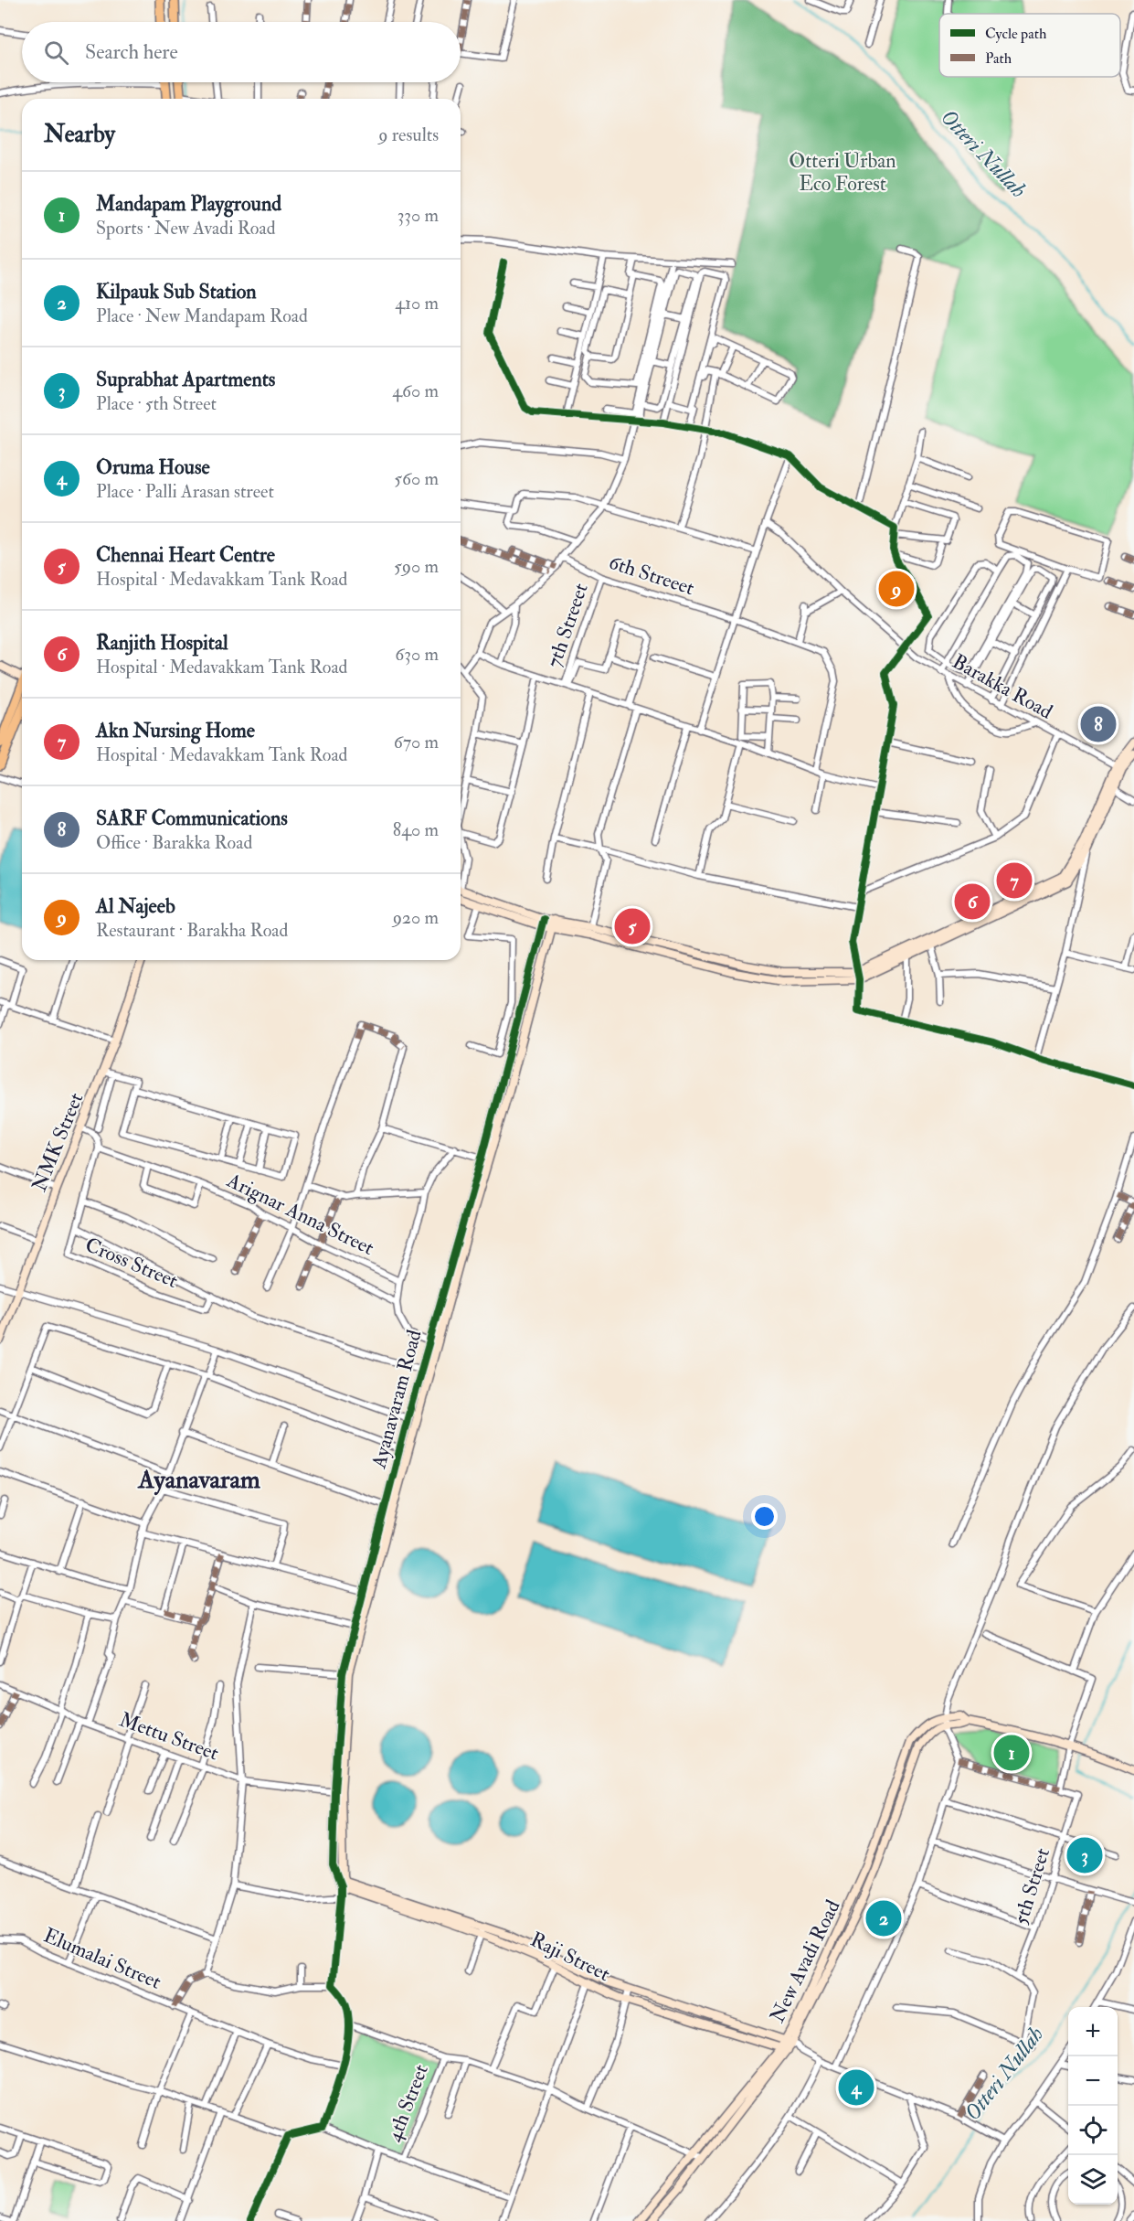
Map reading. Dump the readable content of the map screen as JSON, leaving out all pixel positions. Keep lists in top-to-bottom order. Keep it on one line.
{"streets":{"street":["6th Streeet","7th Streeet","Barakka Road","NMK Street","Arignar Anna Street","Cross Street","Ayanavaram Road","Mettu Street","5th Street","Raji Street","Elumalai Street","New Avadi Road","4th Street"]},"crossings":[["6th Streeet","7th Streeet"],["Arignar Anna Street","Cross Street"],["Ayanavaram Road","Mettu Street"],["Ayanavaram Road","Raji Street"],["Raji Street","New Avadi Road"]],"districts":["Ayanavaram"],"water":["Otteri Nullah"],"parks":["Otteri Urban Eco Forest"],"legend":["Cycle path","Path"],"page":{"search":"Search here","heading":["Nearby","9 results"],"list":[{"mark":"1","name":"Mandapam Playground","note":"Sports · New Avadi Road","value":"330 m"},{"mark":"2","name":"Kilpauk Sub Station","note":"Place · New Mandapam Road","value":"410 m"},{"mark":"3","name":"Suprabhat Apartments","note":"Place · 5th Street","value":"460 m"},{"mark":"4","name":"Oruma House","note":"Place · Palli Arasan street","value":"560 m"},{"mark":"5","name":"Chennai Heart Centre","note":"Hospital · Medavakkam Tank Road","value":"590 m"},{"mark":"6","name":"Ranjith Hospital","note":"Hospital · Medavakkam Tank Road","value":"630 m"},{"mark":"7","name":"Akn Nursing Home","note":"Hospital · Medavakkam Tank Road","value":"670 m"},{"mark":"8","name":"SARF Communications","note":"Office · Barakka Road","value":"840 m"},{"mark":"9","name":"Al Najeeb","note":"Restaurant · Barakha Road","value":"920 m"}],"pins":["9","8","7","6","5","1","3","2","4"],"map_buttons":["+","−"]}}
